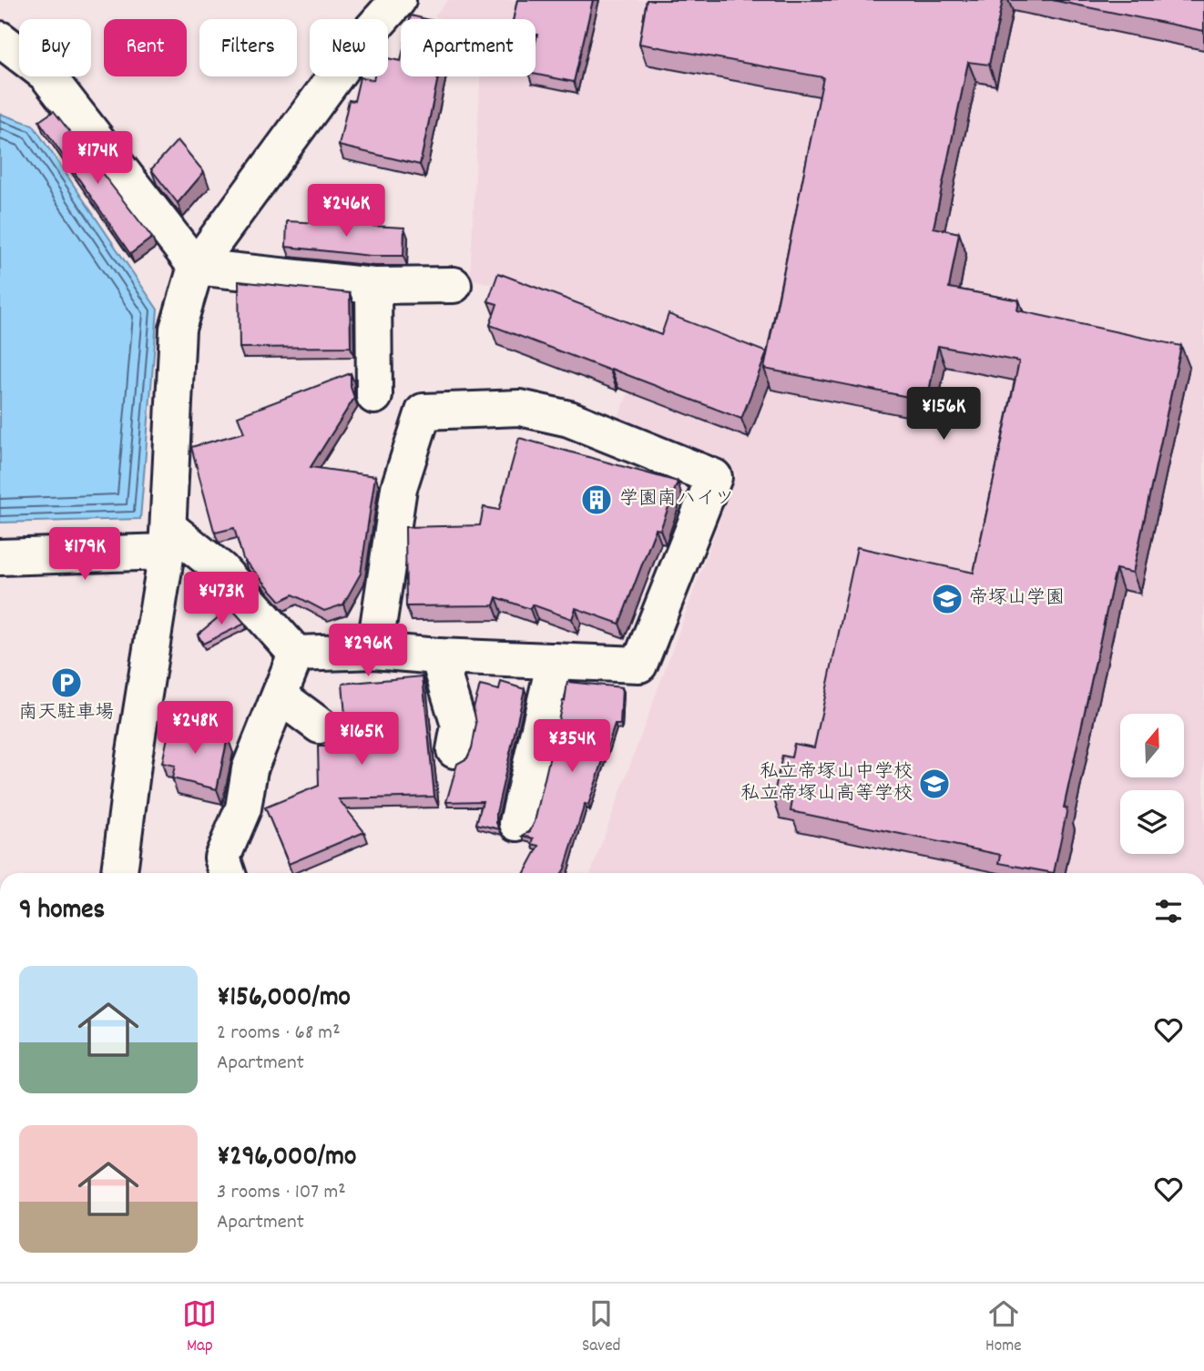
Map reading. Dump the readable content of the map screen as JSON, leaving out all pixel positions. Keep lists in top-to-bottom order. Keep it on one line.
{"places":{"building":["学園南ハイツ"],"school or university":["帝塚山学園","私立帝塚山中学校 私立帝塚山高等学校"],"parking":["南天駐車場"]},"north":"top","page":{"chip":["Buy","Rent","Filters","New","Apartment"],"price":["¥174K","¥246K","¥156K","¥179K","¥473K","¥296K","¥248K","¥165K","¥354K"],"heading":"9 homes","list":[{"name":"¥156,000/mo","note":"2 rooms · 68 m² · Apartment"},{"name":"¥296,000/mo","note":"3 rooms · 107 m² · Apartment"}],"tabs":["Map","Saved","Home"]}}
